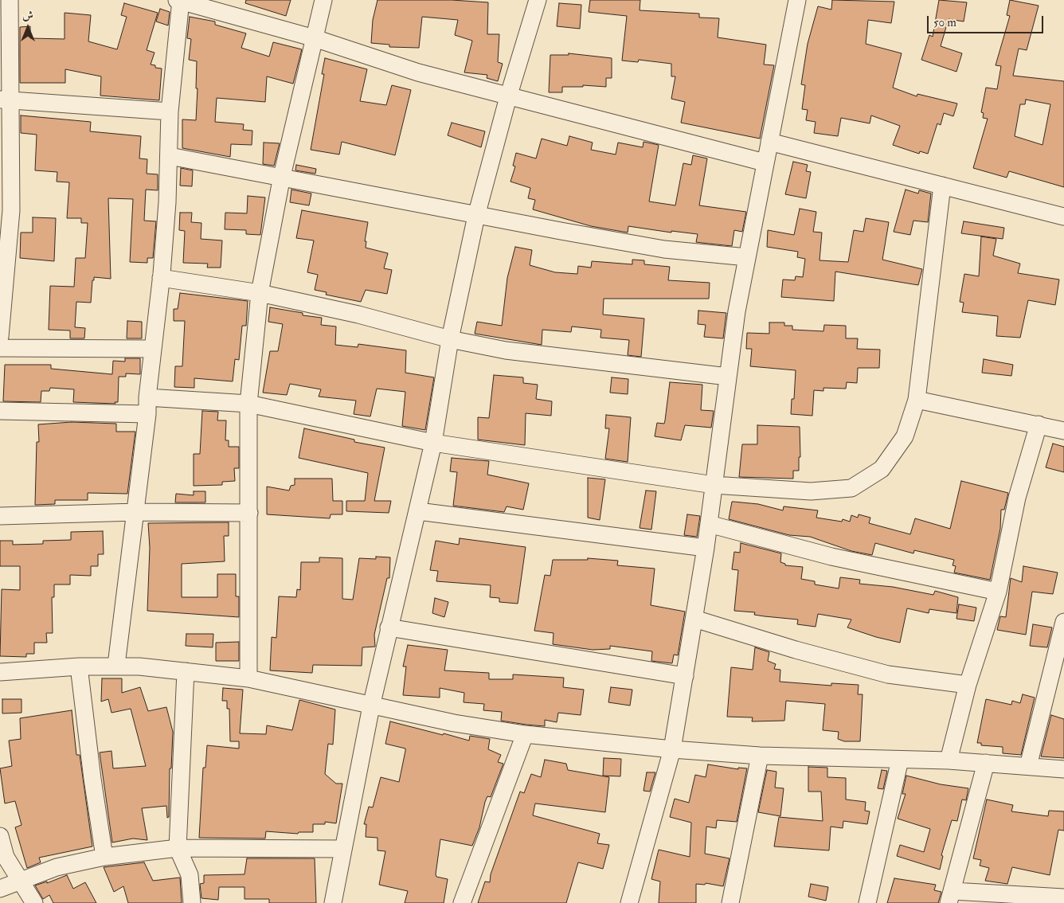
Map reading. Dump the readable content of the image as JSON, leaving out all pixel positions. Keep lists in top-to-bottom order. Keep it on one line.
{"scale_bar":"50 m","north":"top"}
